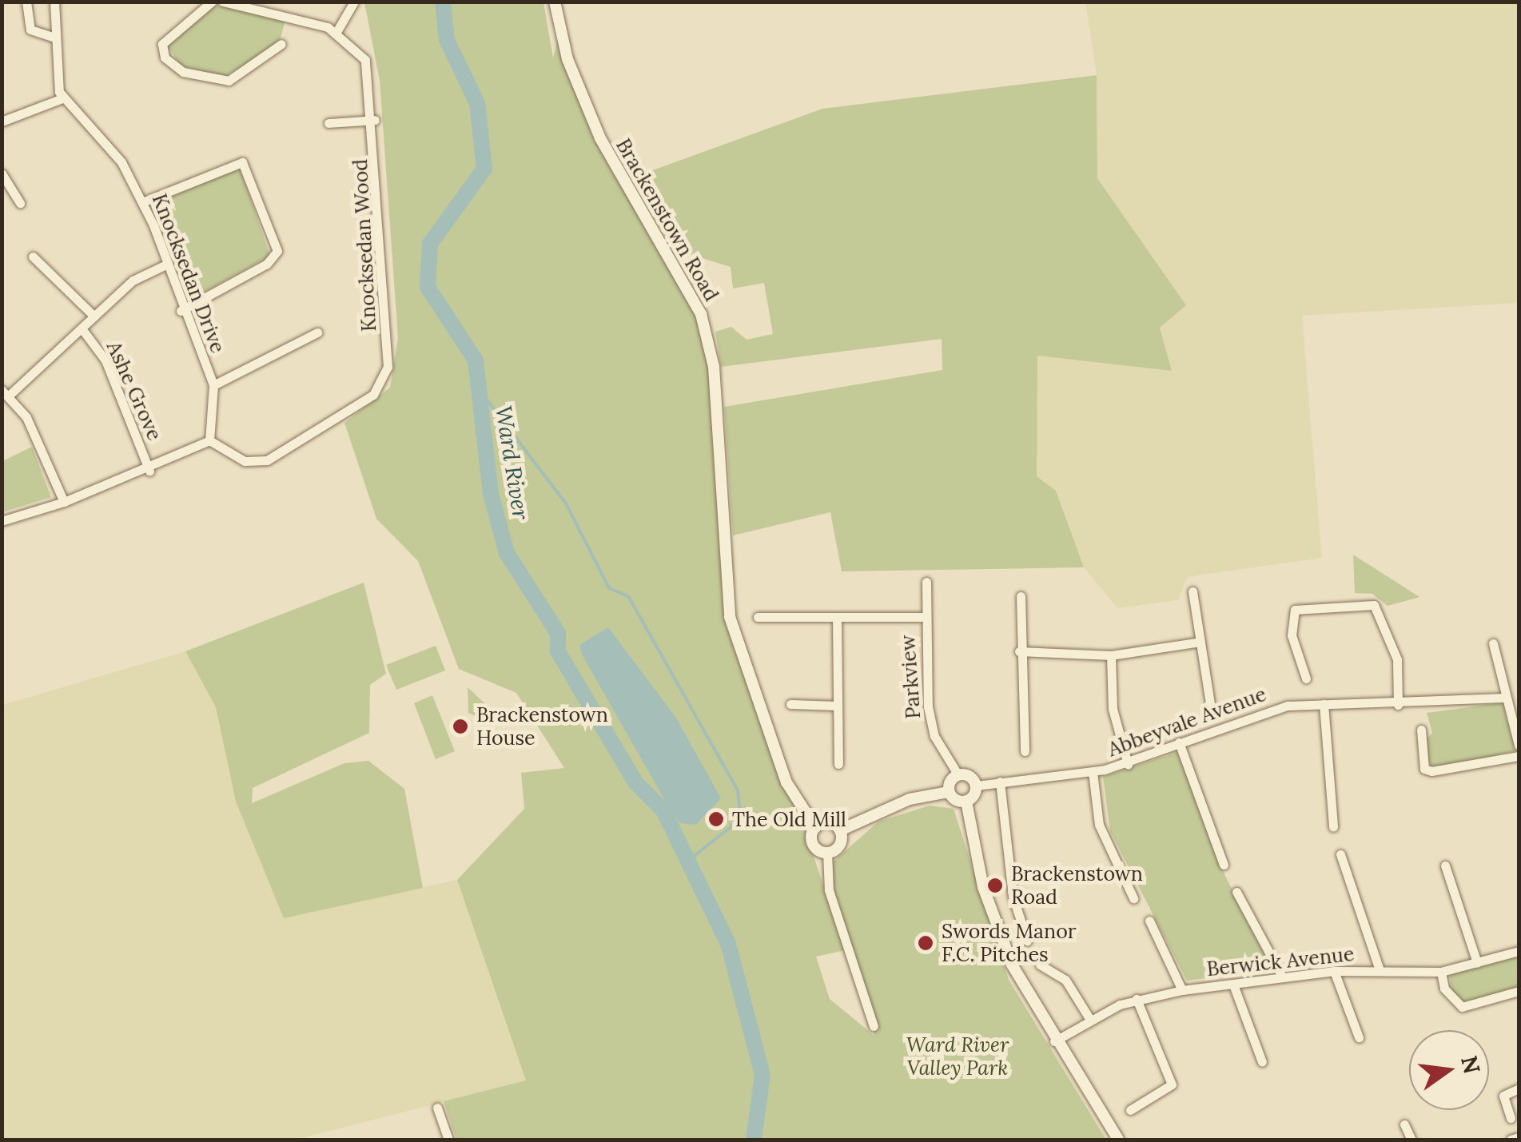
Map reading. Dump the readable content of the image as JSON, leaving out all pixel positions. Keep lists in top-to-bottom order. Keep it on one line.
{"streets":{"street":["Brackenstown Road","Knocksedan Wood","Knocksedan Drive","Ashe Grove","Parkview","Abbeyvale Avenue","Berwick Avenue"]},"crossings":[["Knocksedan Wood","Knocksedan Drive"]],"water":["Ward River"],"parks":["Ward River Valley Park"],"places":["Brackenstown House","The Old Mill","Brackenstown Road","Swords Manor F.C. Pitches"],"north":"right"}
